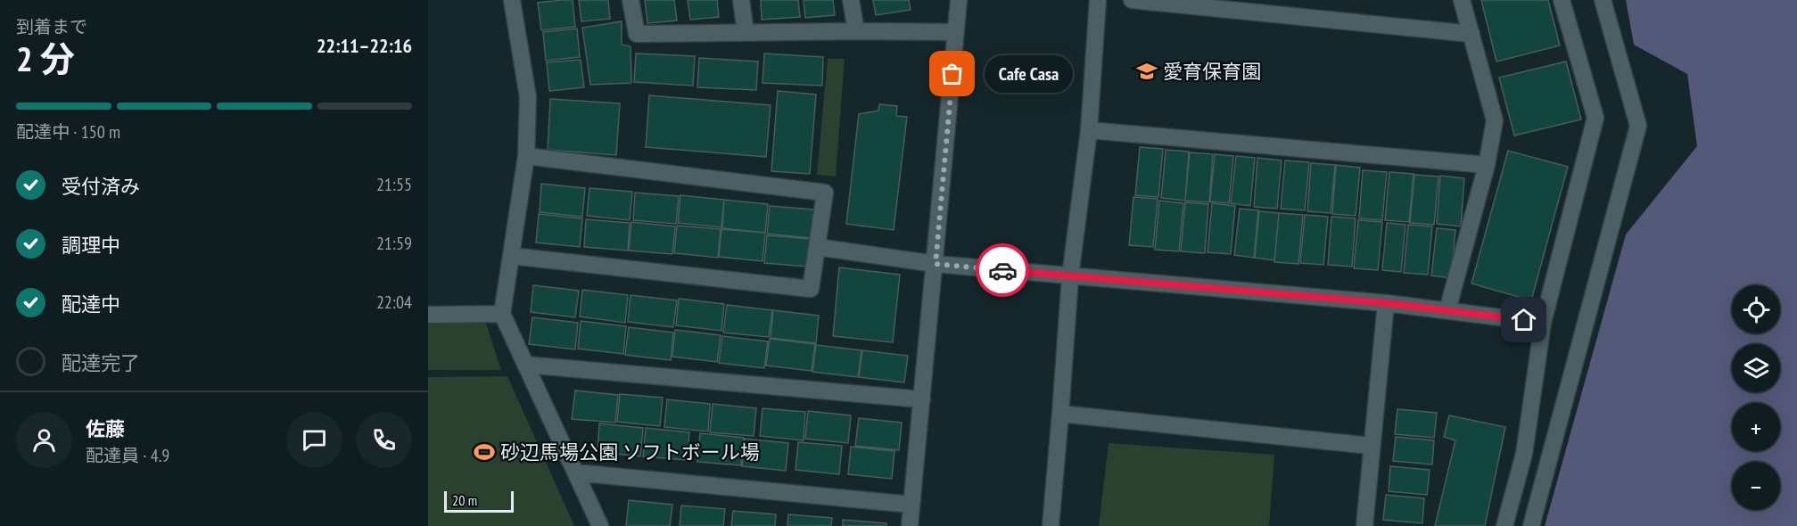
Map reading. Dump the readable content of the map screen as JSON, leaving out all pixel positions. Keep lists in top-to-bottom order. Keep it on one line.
{"places":{"school or university":["愛育保育園"],"other":["Cafe Casa"],"sports":["砂辺馬場公園 ソフトボール場"]},"scale_bar":"20 m","page":{"heading":["2 分","到着まで","22:11–22:16"],"panel":["佐藤","配達員 · 4.9"],"bubble":"Cafe Casa","bar":"配達中 · 150 m","list":[["受付済み","21:55"],["調理中","21:59"],["配達中","22:04"],"配達完了"],"map_buttons":["+","−"],"scale":"20 m"}}
